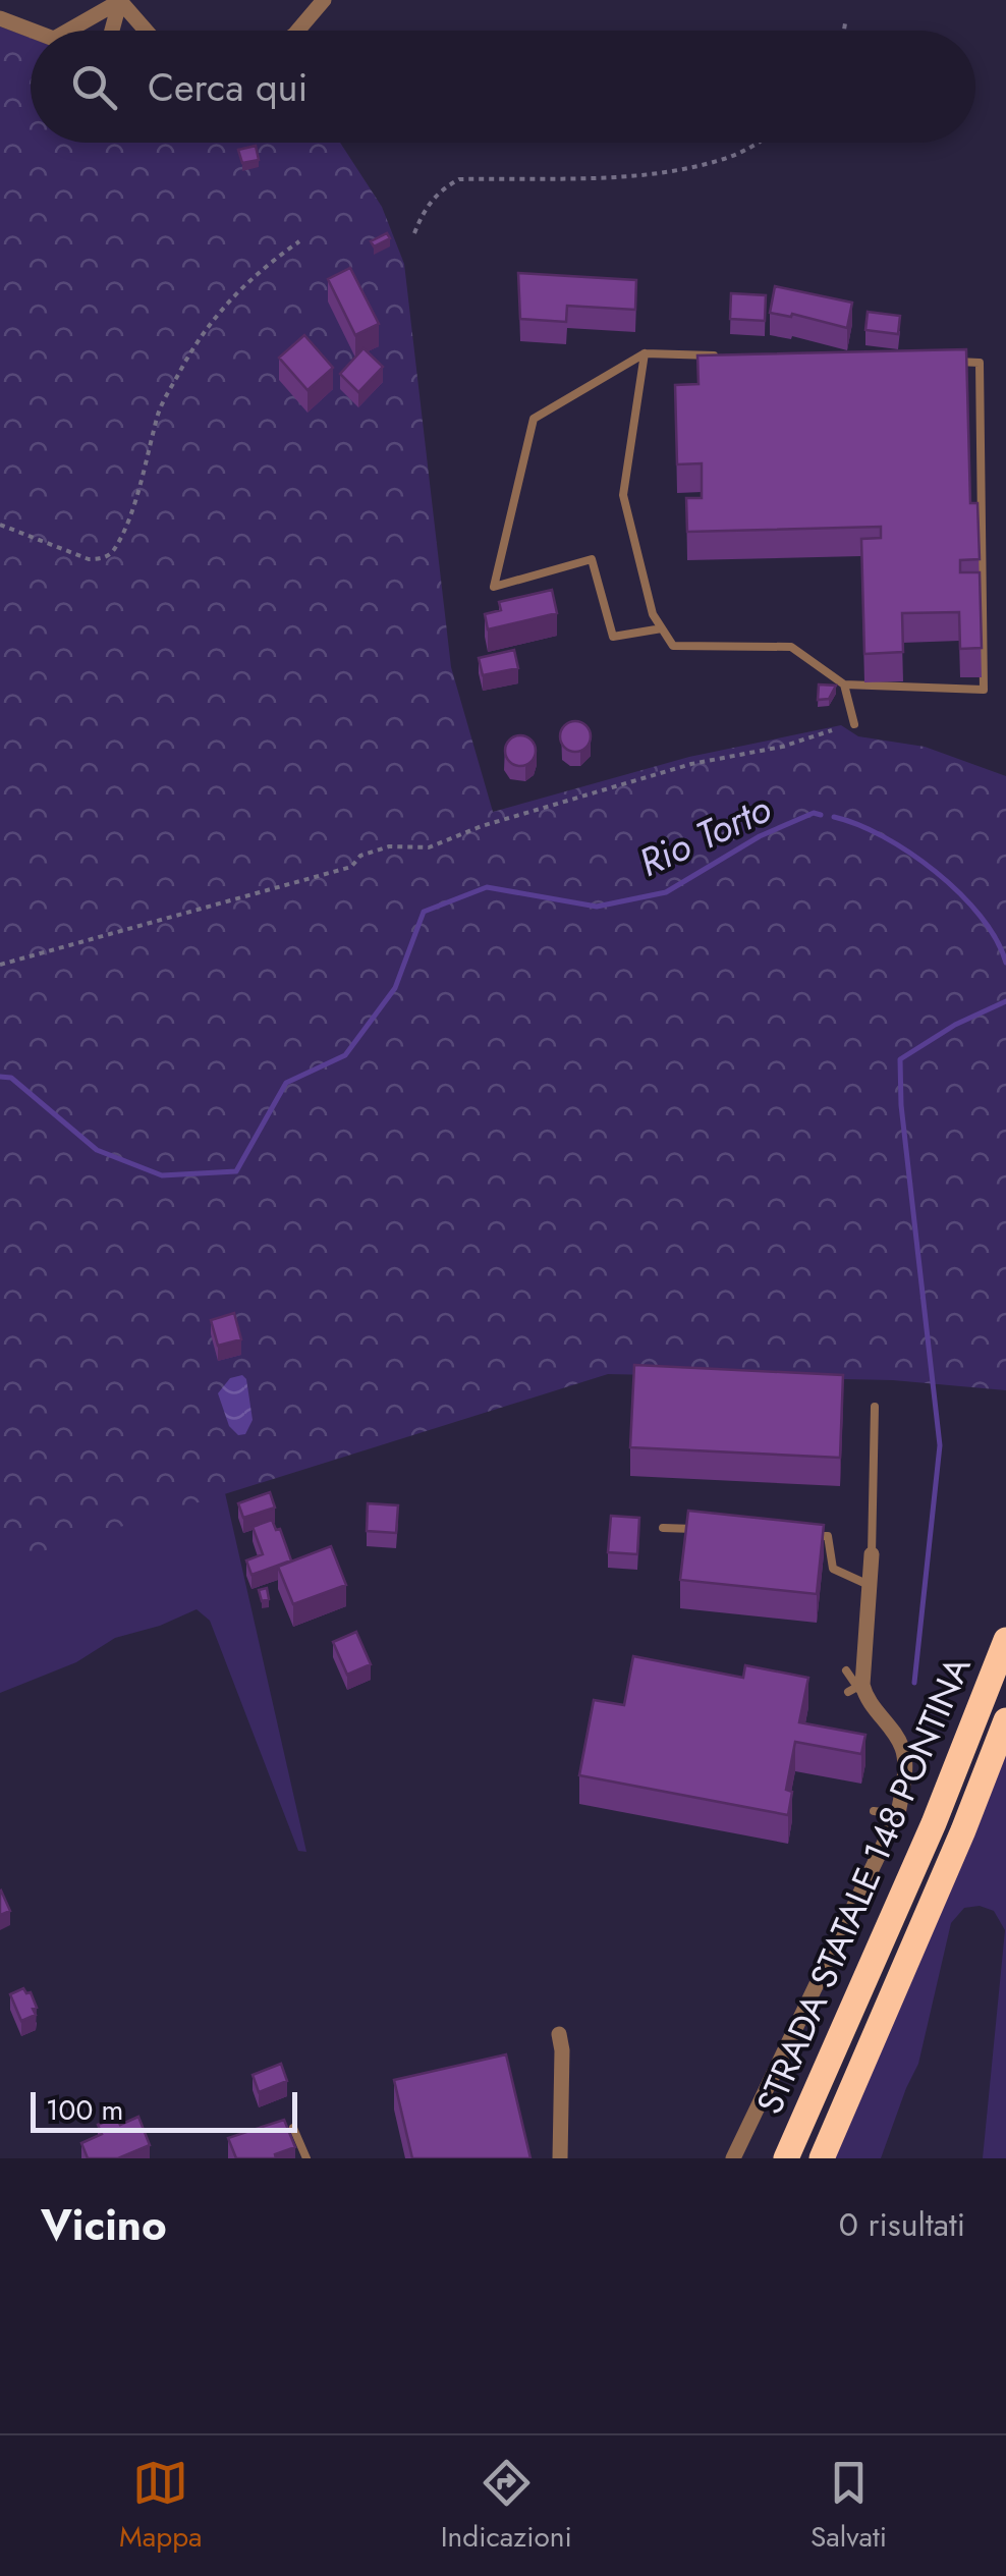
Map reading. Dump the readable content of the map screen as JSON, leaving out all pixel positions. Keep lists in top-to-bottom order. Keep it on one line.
{"streets":{"highway":["STRADA STATALE 148 PONTINA"]},"water":["Rio Torto"],"scale_bar":"100 m","page":{"search":"Cerca qui","scale":"100 m","heading":["Vicino","0 risultati"],"nav":["Mappa","Indicazioni","Salvati"]}}
